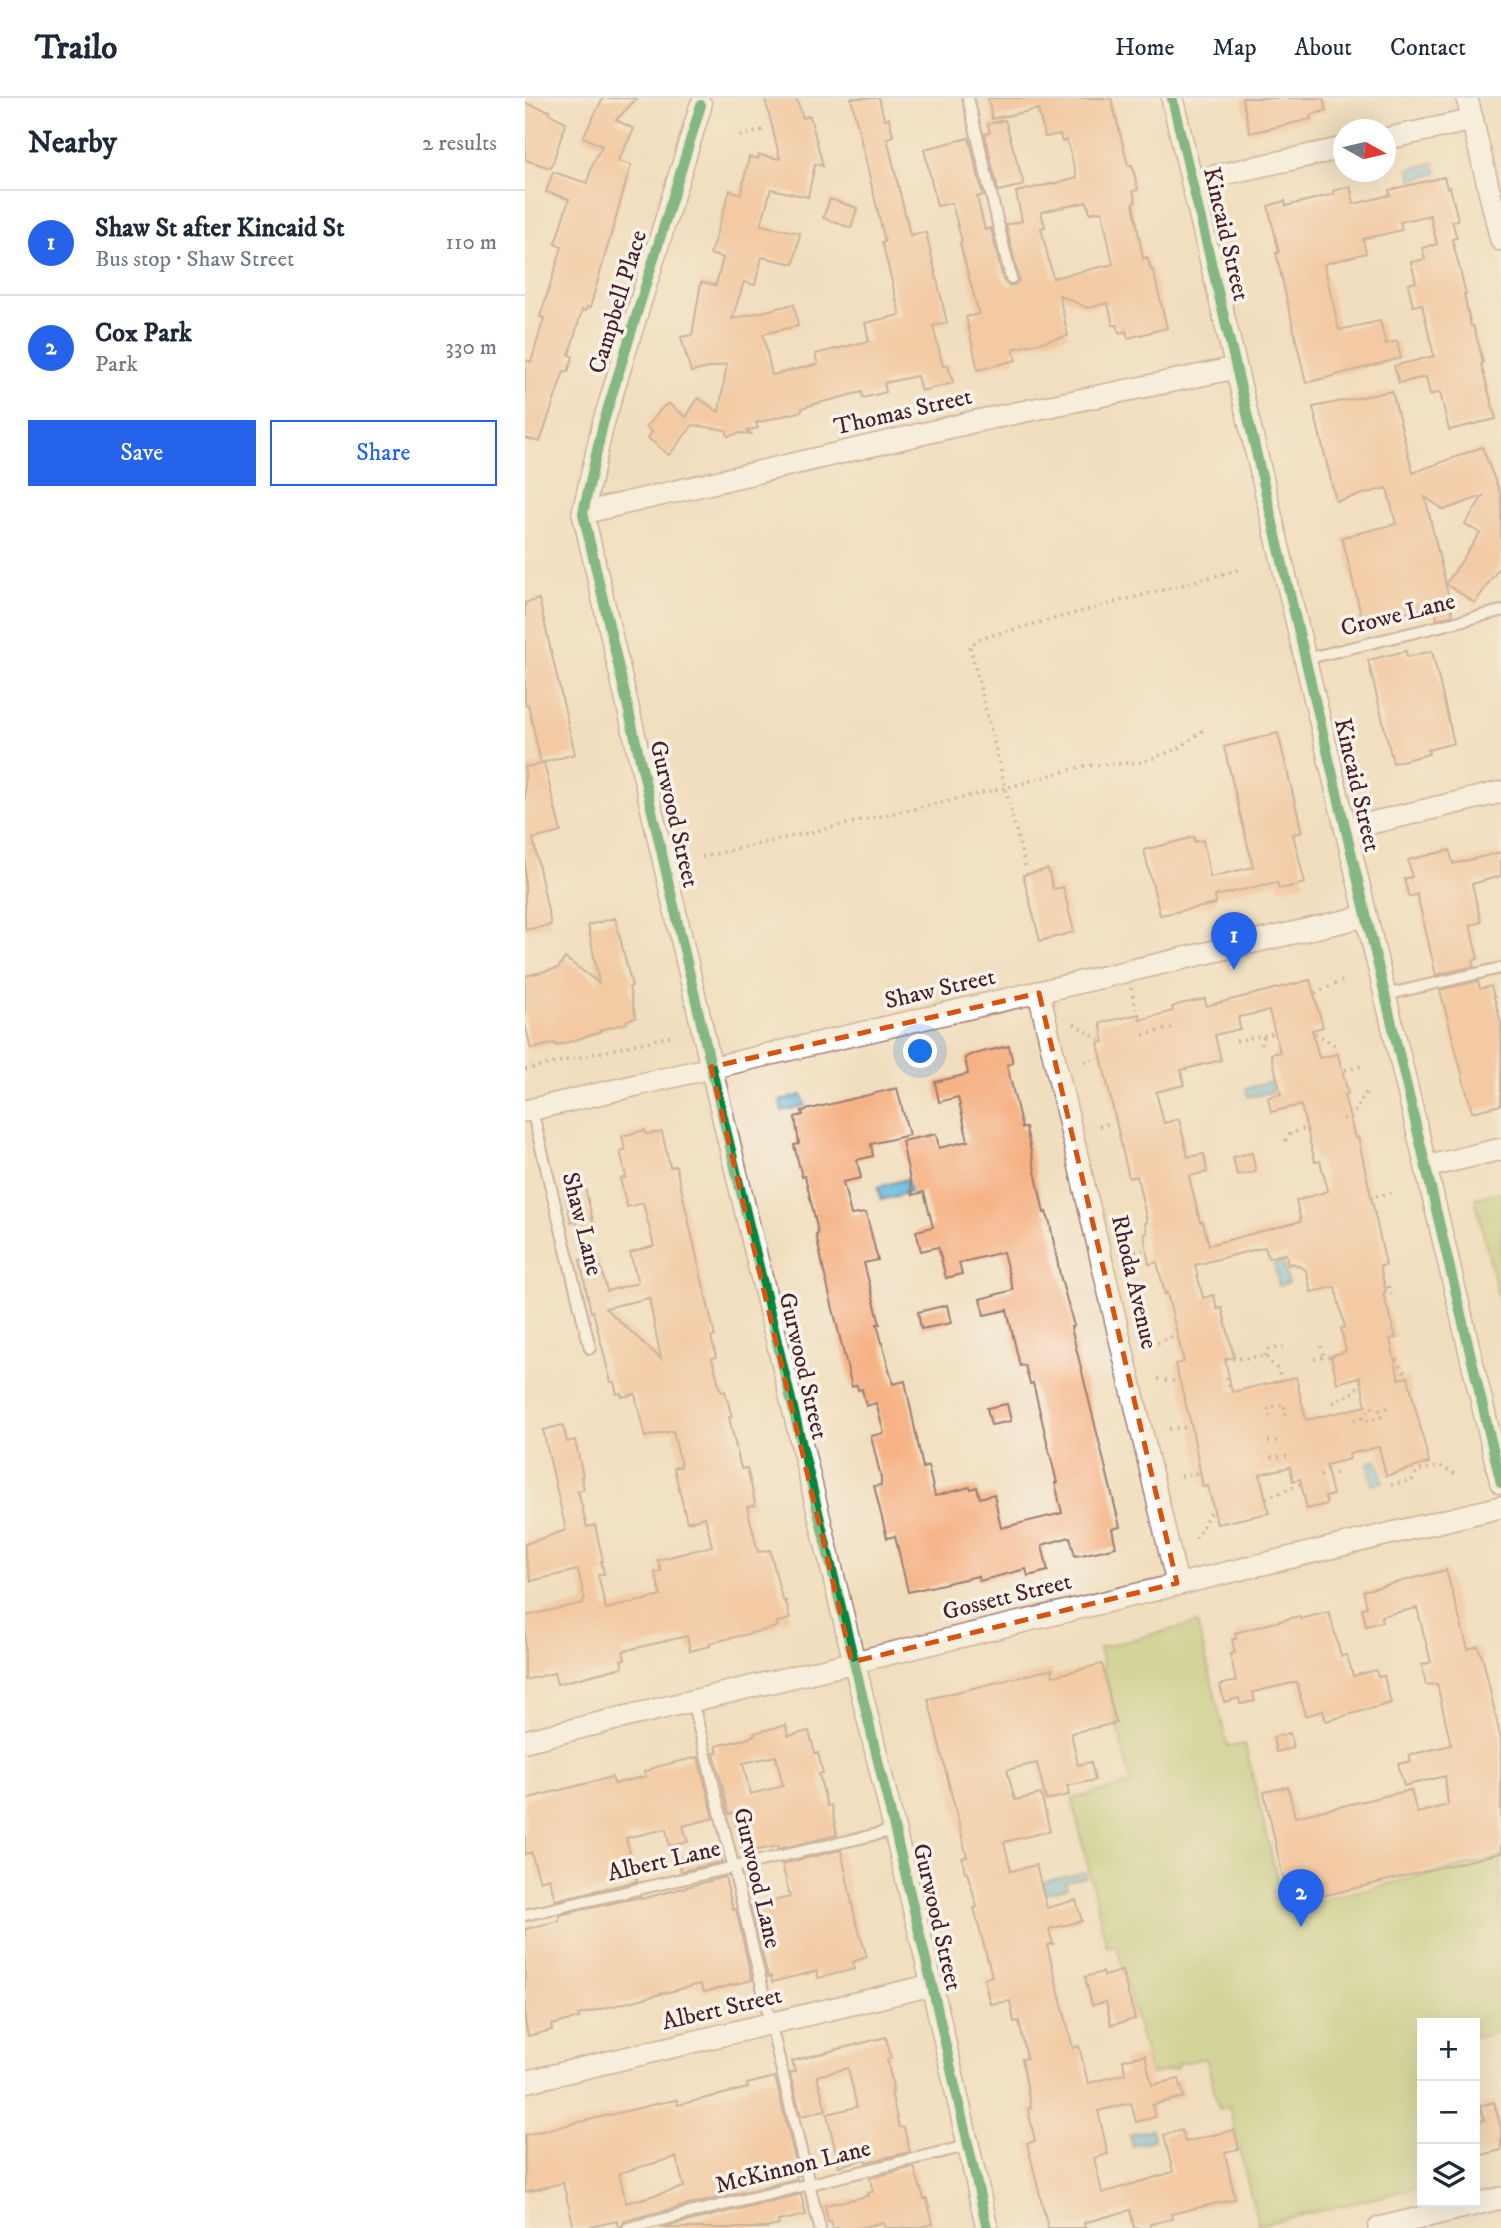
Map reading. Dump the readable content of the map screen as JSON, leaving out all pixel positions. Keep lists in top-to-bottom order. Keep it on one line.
{"streets":{"street":["Kincaid Street","Campbell Place","Thomas Street","Gurwood Street","Shaw Street","Rhoda Avenue","Gossett Street","Albert Street"],"lane":["Crowe Lane","Shaw Lane","Albert Lane","Gurwood Lane","McKinnon Lane"]},"crossings":[["Kincaid Street","Thomas Street"],["Kincaid Street","Crowe Lane"],["Kincaid Street","Shaw Street"],["Campbell Place","Thomas Street"],["Campbell Place","Gurwood Street"],["Thomas Street","Gurwood Street"],["Gurwood Street","Shaw Street"],["Gurwood Street","Gossett Street"],["Gurwood Street","Albert Lane"],["Gurwood Street","Albert Street"],["Gurwood Street","McKinnon Lane"],["Shaw Street","Shaw Lane"],["Shaw Street","Rhoda Avenue"],["Rhoda Avenue","Gossett Street"],["Gossett Street","Gurwood Lane"],["Albert Lane","Gurwood Lane"],["Gurwood Lane","Albert Street"],["Gurwood Lane","McKinnon Lane"]],"north":"right","page":{"header":"Trailo","nav":["Home","Map","About","Contact"],"heading":["Nearby","2 results"],"list":[{"mark":"1","name":"Shaw St after Kincaid St","note":"Bus stop · Shaw Street","value":"110 m"},{"mark":"2","name":"Cox Park","note":"Park","value":"330 m"}],"buttons":["Save","Share"],"pins":["1","2"],"map_buttons":["+","−"]}}
